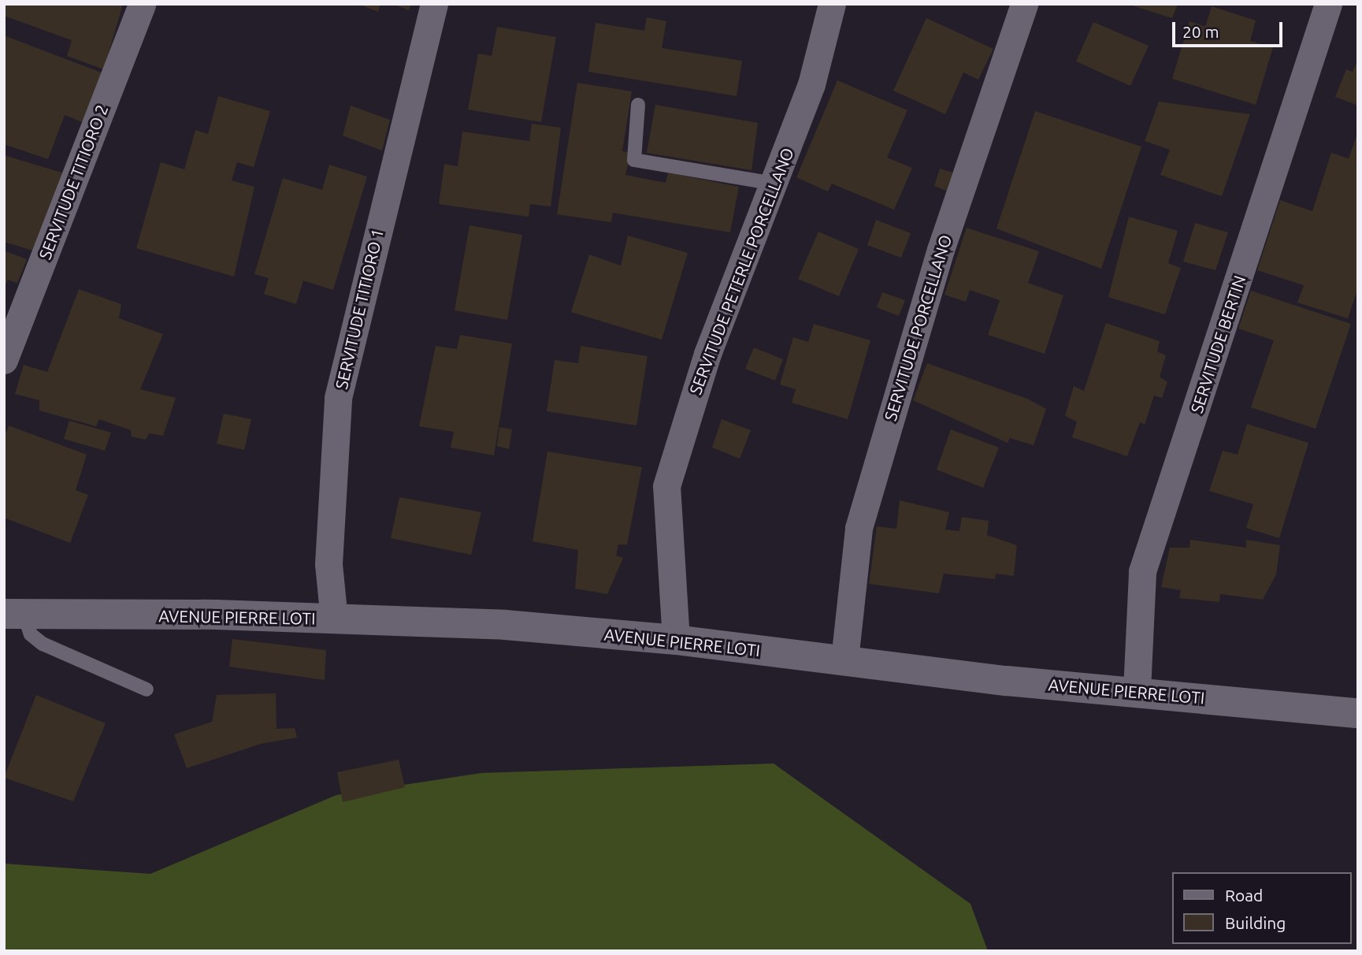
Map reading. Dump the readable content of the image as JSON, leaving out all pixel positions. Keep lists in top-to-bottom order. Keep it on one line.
{"streets":{"main road":["AVENUE PIERRE LOTI"],"street":["SERVITUDE TITIORO 2","SERVITUDE PETERLE PORCELLANO","SERVITUDE TITIORO 1","SERVITUDE PORCELLANO","SERVITUDE BERTIN"]},"crossings":[["SERVITUDE PETERLE PORCELLANO","AVENUE PIERRE LOTI"],["SERVITUDE TITIORO 1","AVENUE PIERRE LOTI"],["SERVITUDE PORCELLANO","AVENUE PIERRE LOTI"],["SERVITUDE BERTIN","AVENUE PIERRE LOTI"]],"legend":["Road","Building"],"scale_bar":"20 m"}
